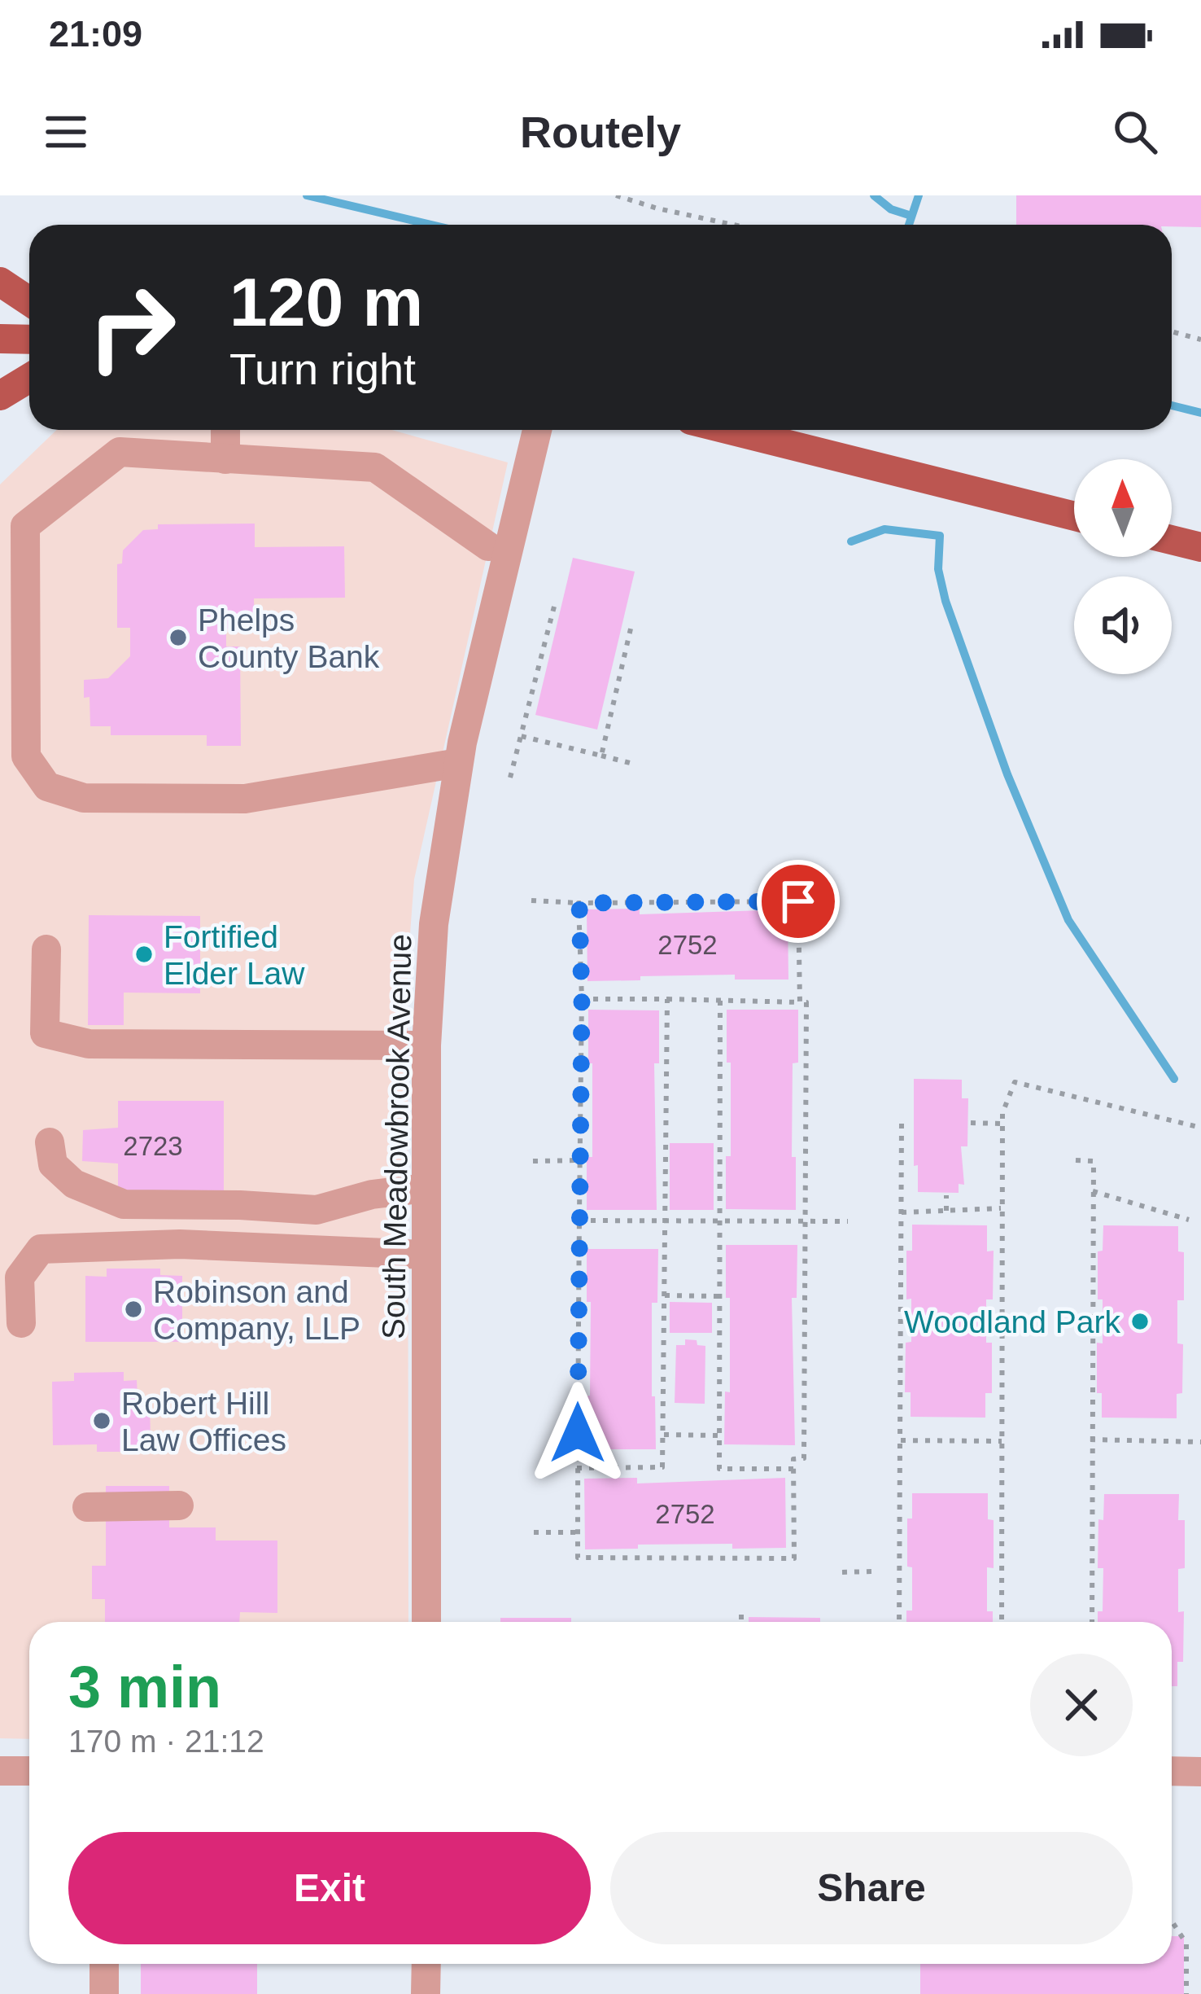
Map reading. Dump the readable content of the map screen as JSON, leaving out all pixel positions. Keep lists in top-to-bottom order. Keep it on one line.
{"streets":{"street":["South Meadowbrook Avenue"]},"places":["Phelps County Bank","Fortified Elder Law","Robinson and Company, LLP","Woodland Park","Robert Hill Law Offices"],"house_numbers":["2752","2723","2752"],"north":"top","page":{"status":"21:09","header":"Routely","turn":["120 m","Turn right"],"heading":["3 min","170 m · 21:12"],"buttons":["Exit","Share"]}}
